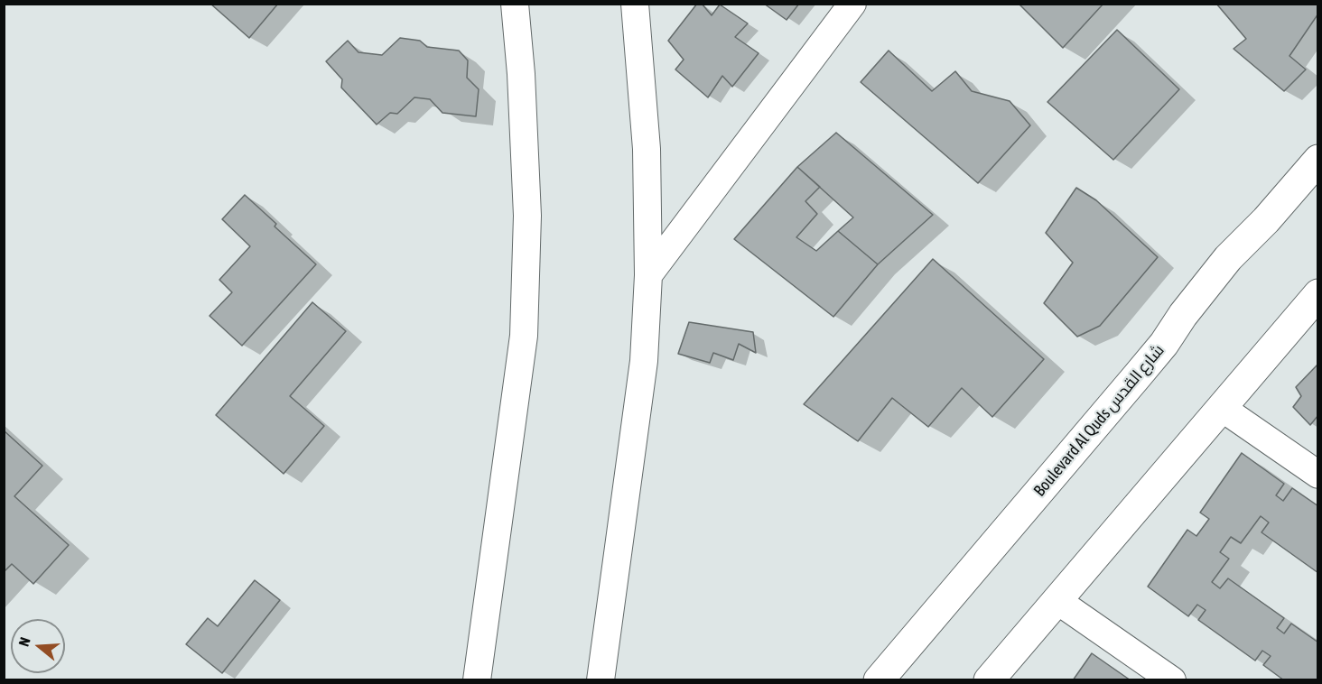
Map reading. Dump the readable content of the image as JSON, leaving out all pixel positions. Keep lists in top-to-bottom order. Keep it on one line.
{"streets":{"main road":["Boulevard Al Quds شارع القدس"]},"north":"left"}
